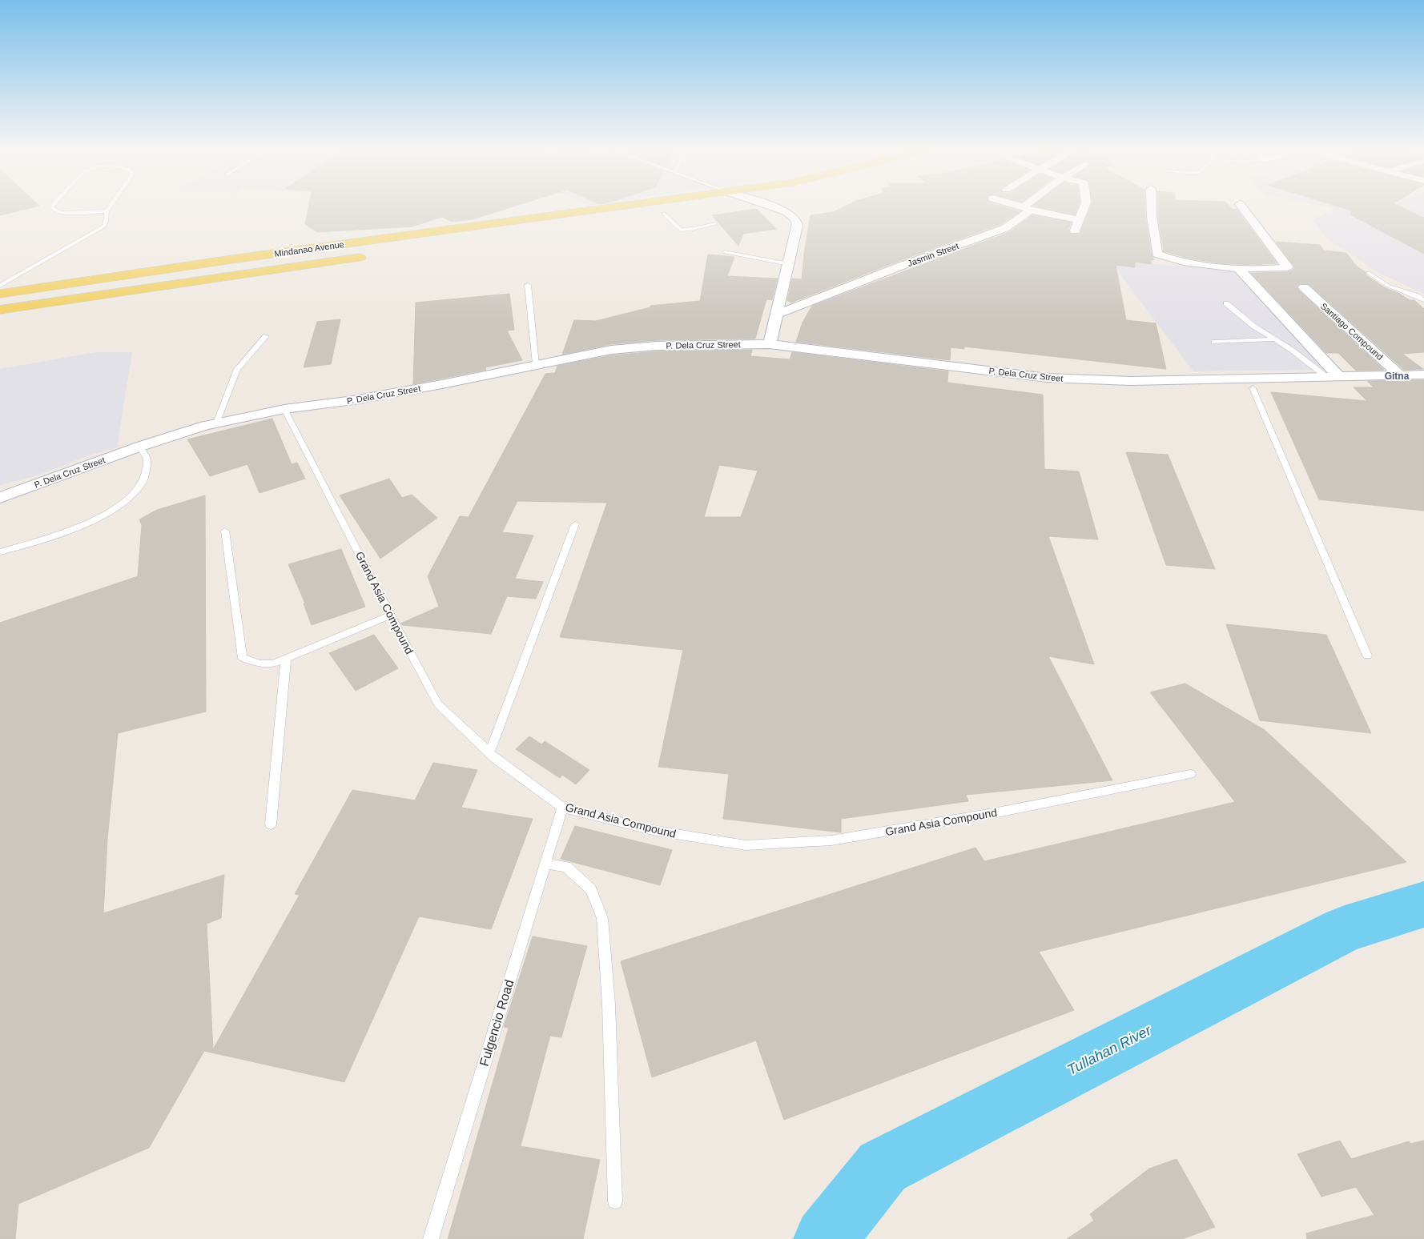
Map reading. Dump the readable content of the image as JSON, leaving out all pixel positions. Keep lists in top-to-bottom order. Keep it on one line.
{"streets":{"main road":["Mindanao Avenue"],"street":["Jasmin Street","Santiago Compound","P. Dela Cruz Street"],"lane":["Grand Asia Compound","Fulgencio Road"]},"crossings":[["Santiago Compound","P. Dela Cruz Street"],["P. Dela Cruz Street","Grand Asia Compound"],["Grand Asia Compound","Fulgencio Road"]],"districts":["Gitna"],"water":["Tullahan River"]}
